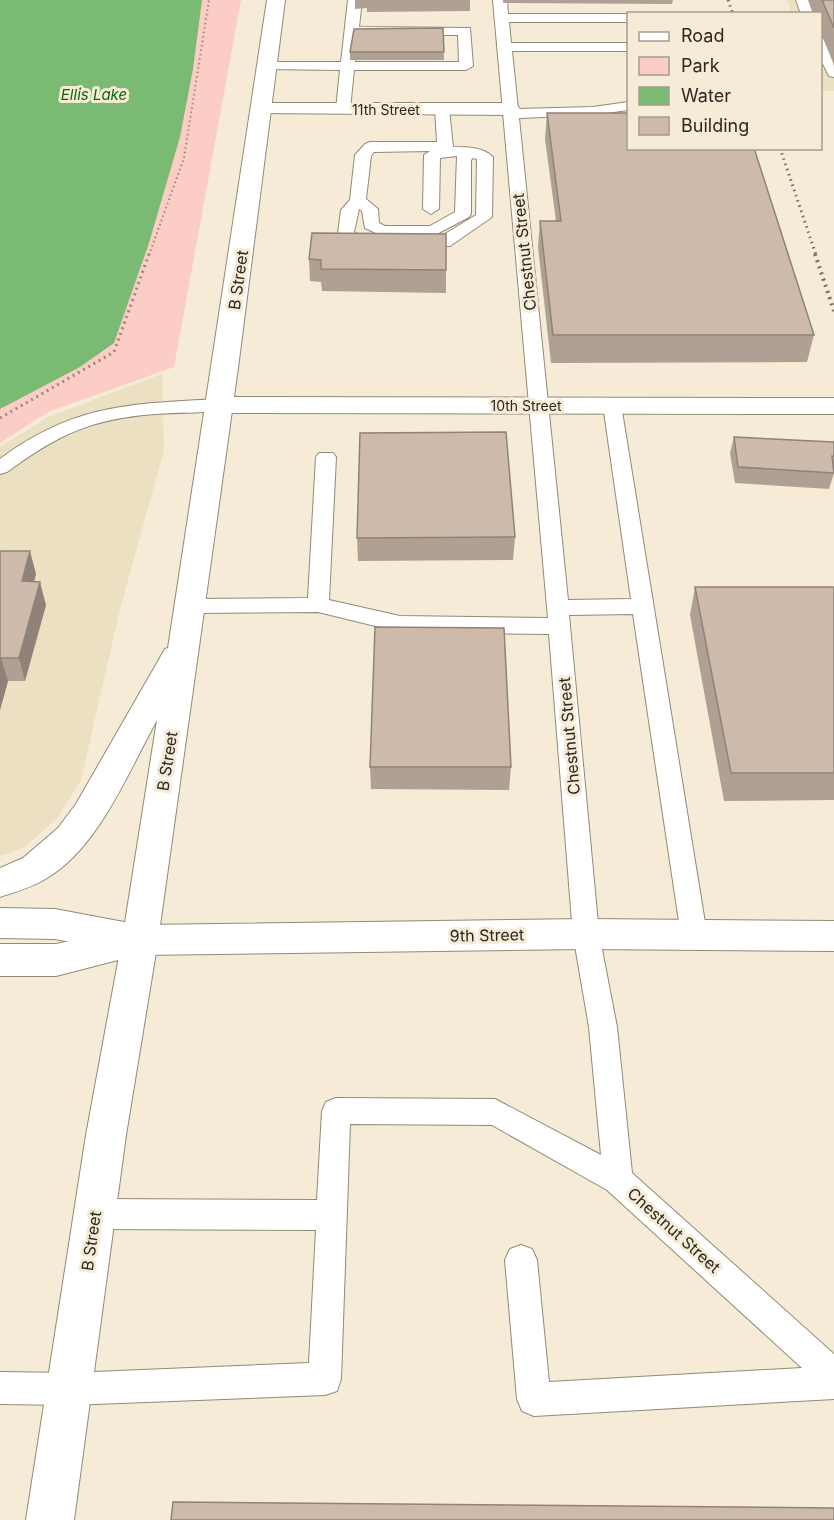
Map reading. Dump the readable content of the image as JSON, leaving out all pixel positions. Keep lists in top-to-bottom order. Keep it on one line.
{"streets":{"main road":["11th Street","B Street","10th Street","9th Street"],"lane":["Chestnut Street"]},"crossings":[["11th Street","Chestnut Street"],["11th Street","B Street"],["Chestnut Street","10th Street"],["Chestnut Street","9th Street"],["B Street","10th Street"],["B Street","9th Street"]],"water":["Ellis Lake"],"legend":["Road","Park","Water","Building"]}
